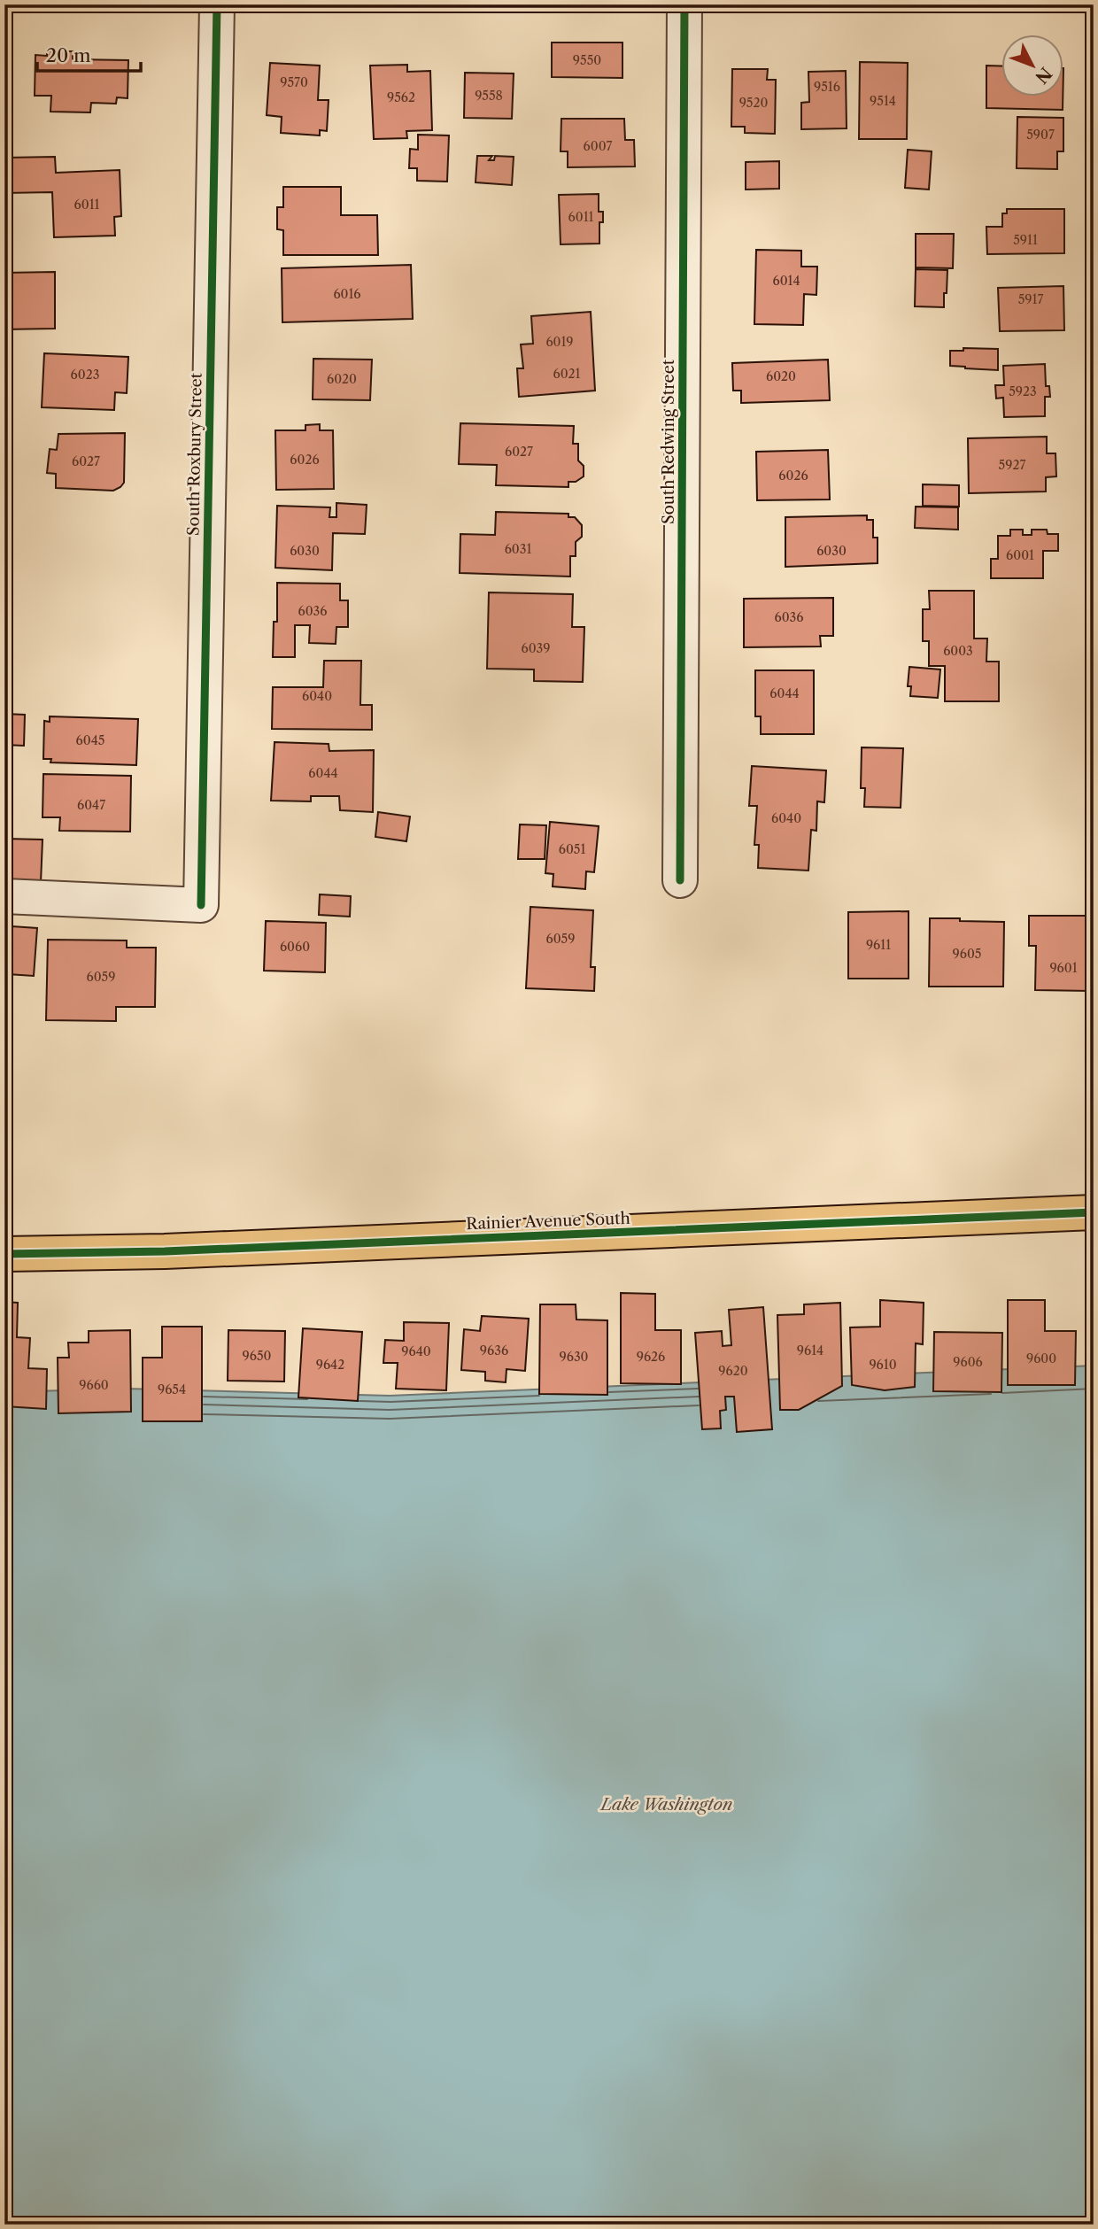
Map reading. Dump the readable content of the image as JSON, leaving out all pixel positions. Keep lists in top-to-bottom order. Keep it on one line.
{"streets":{"main road":["Rainier Avenue South"],"street":["South Redwing Street","South Roxbury Street"]},"water":["Lake Washington"],"house_numbers":["9550","9570","9516","9558","9562","9514","9520","5907","6007","6011","6011","5911","6014","6016","5917","6019","6021","6023","6020","6020","5923","6027","6026","6027","5927","6026","6031","6030","6030","6001","6036","6036","6039","6003","6044","6040","6045","6044","6047","6040","6051","6059","9611","6060","9605","9601","6059","9636","9614","9640","9650","9630","9626","9600","9606","9642","9610","9620","9660","9654"],"scale_bar":"20 m","north":"bottom right"}
